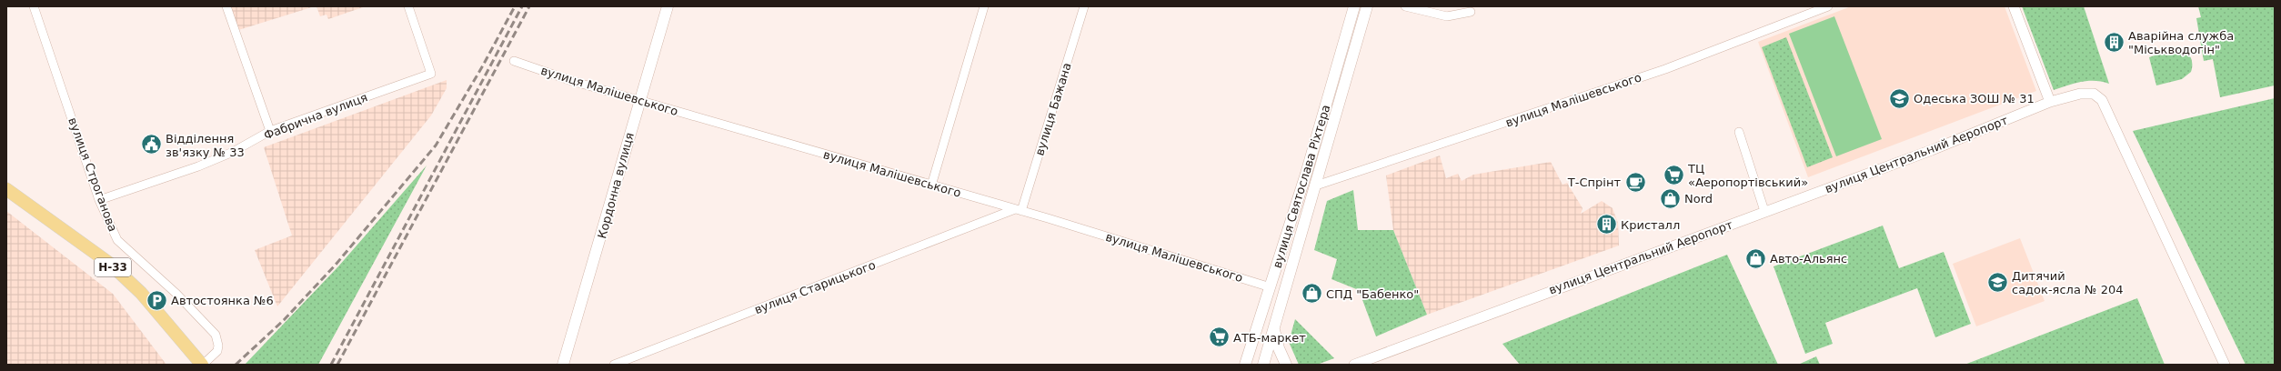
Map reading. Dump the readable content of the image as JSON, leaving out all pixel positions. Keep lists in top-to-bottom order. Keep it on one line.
{"streets":{"main road":["Кордонна вулиця","вулиця Святослава Ріхтера","Н-33"],"street":["вулиця Малішевського","вулиця Бажана","Фабрична вулиця","вулиця Центральний Аеропорт","вулиця Строганова","вулиця Старицького"]},"crossings":[["вулиця Малішевського","вулиця Бажана"],["вулиця Малішевського","Кордонна вулиця"],["вулиця Малішевського","вулиця Святослава Ріхтера"],["вулиця Малішевського","вулиця Старицького"],["вулиця Бажана","вулиця Старицького"],["Фабрична вулиця","вулиця Строганова"],["вулиця Строганова","Н-33"]],"places":{"building":["Аварійна служба \"Міськводогін\"","Кристалл"],"school or university":["Одеська ЗОШ № 31","Дитячий садок-ясла № 204"],"public building":["Відділення зв'язку № 33"],"supermarket":["ТЦ «Аеропортівський»","АТБ-маркет"],"cafe":["Т-Спрінт"],"shop":["Nord","Авто-Альянс","СПД \"Бабенко\""],"parking":["Автостоянка №6"]}}
